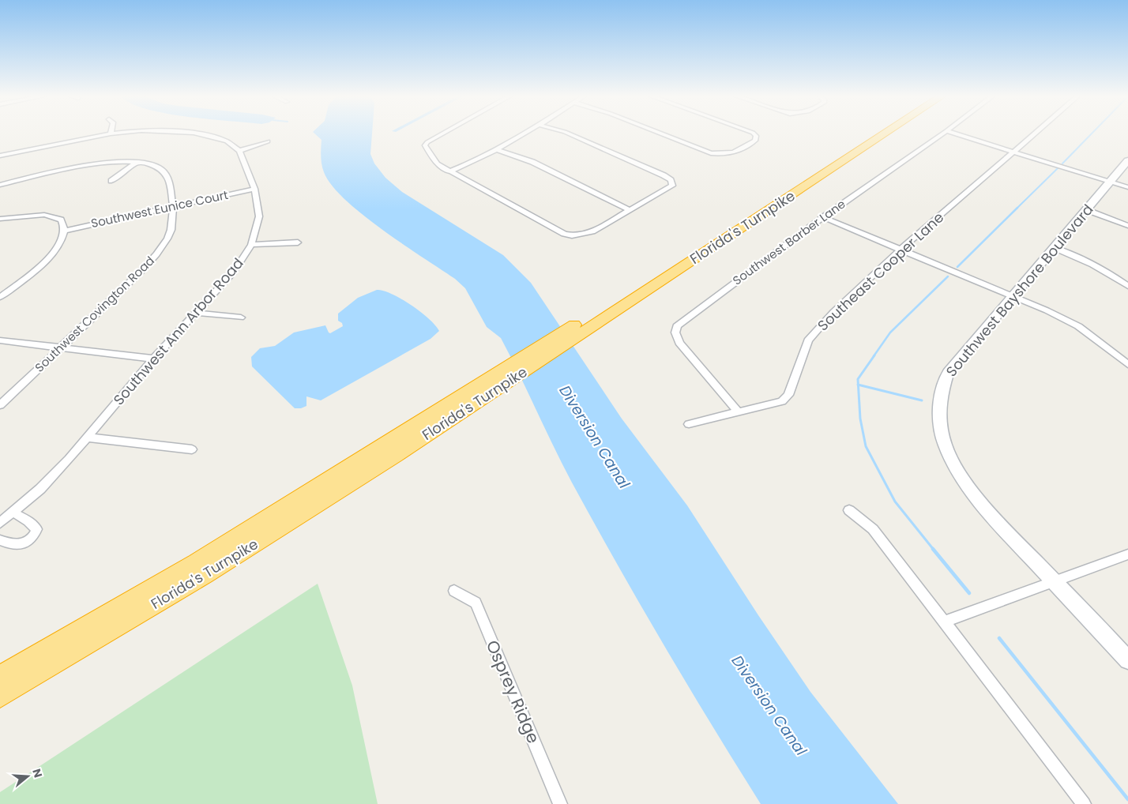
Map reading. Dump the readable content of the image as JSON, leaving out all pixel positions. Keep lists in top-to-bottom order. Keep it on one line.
{"streets":{"highway":["Florida's Turnpike"],"street":["Southwest Eunice Court","Southwest Barber Lane","Southeast Cooper Lane","Southwest Bayshore Boulevard","Southwest Covington Road","Southwest Ann Arbor Road","Osprey Ridge"]},"crossings":[["Southwest Eunice Court","Southwest Covington Road"],["Southwest Eunice Court","Southwest Ann Arbor Road"],["Southwest Barber Lane","Southeast Cooper Lane"]],"water":["Diversion Canal"],"north":"right"}
